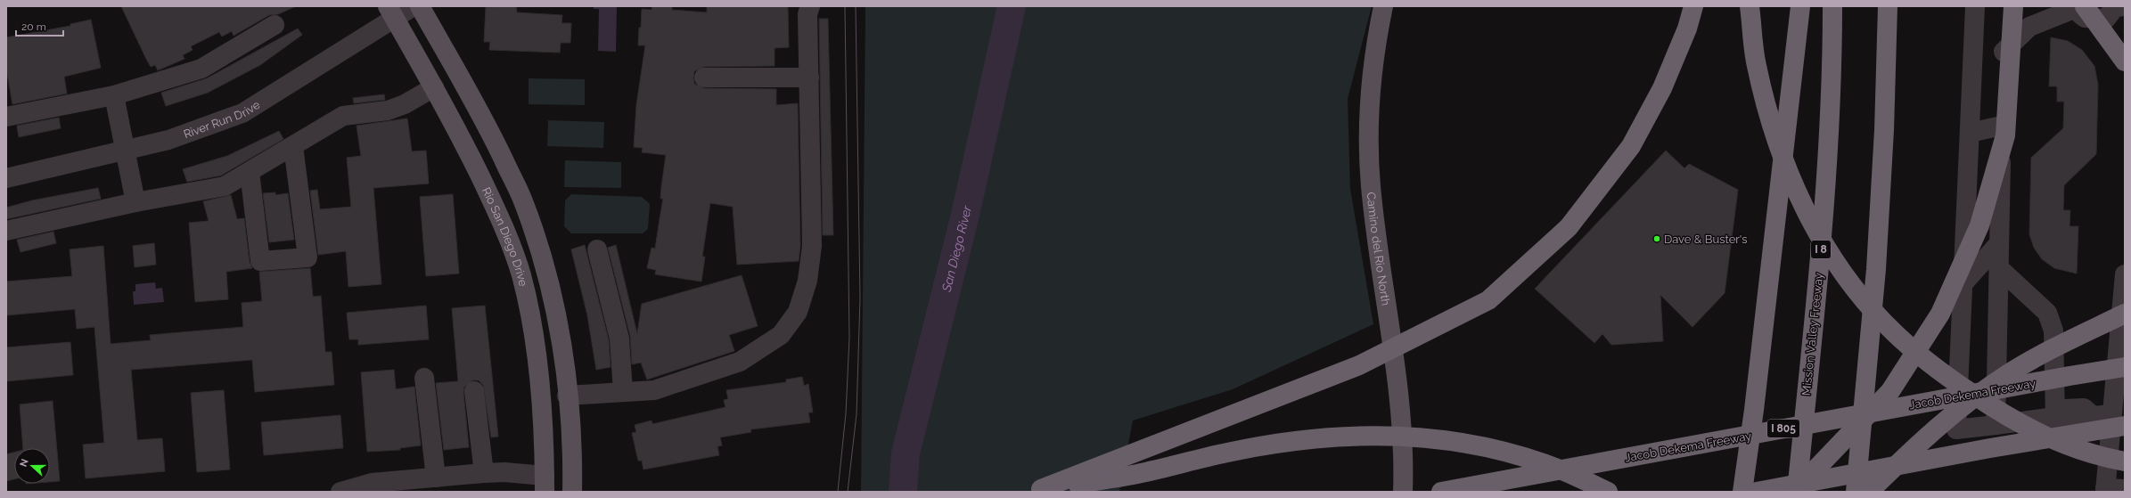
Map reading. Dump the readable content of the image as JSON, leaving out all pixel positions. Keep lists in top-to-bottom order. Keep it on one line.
{"streets":{"highway":["I 8","Mission Valley Freeway","Jacob Dekema Freeway","I 805"],"main road":["Rio San Diego Drive","Camino del Rio North"],"street":["River Run Drive"]},"crossings":[["River Run Drive","Rio San Diego Drive"]],"water":["San Diego River"],"places":["Dave & Buster's"],"scale_bar":"20 m","north":"left"}
